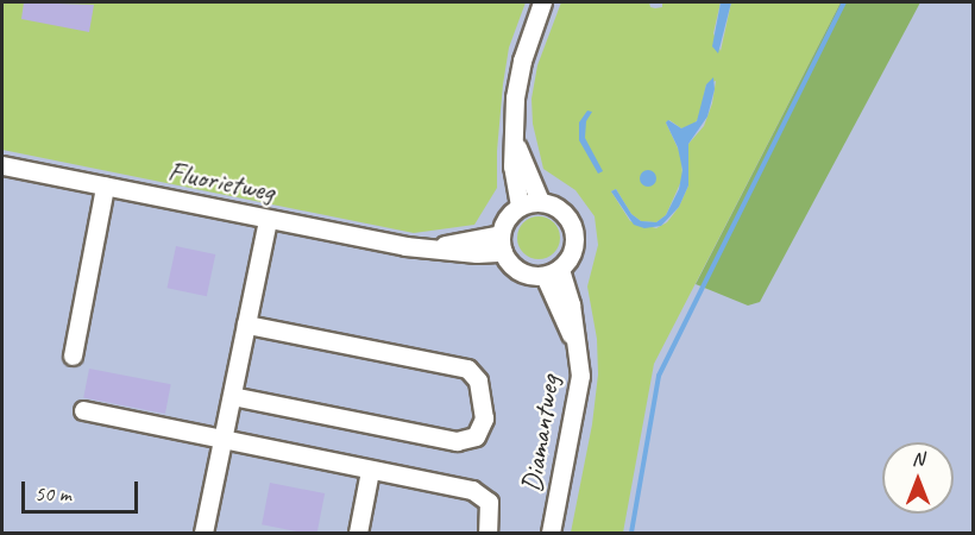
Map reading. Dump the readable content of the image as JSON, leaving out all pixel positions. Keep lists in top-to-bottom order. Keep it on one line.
{"streets":{"street":["Fluorietweg","Diamantweg"]},"crossings":[["Fluorietweg","Diamantweg"]],"scale_bar":"50 m","north":"top"}
